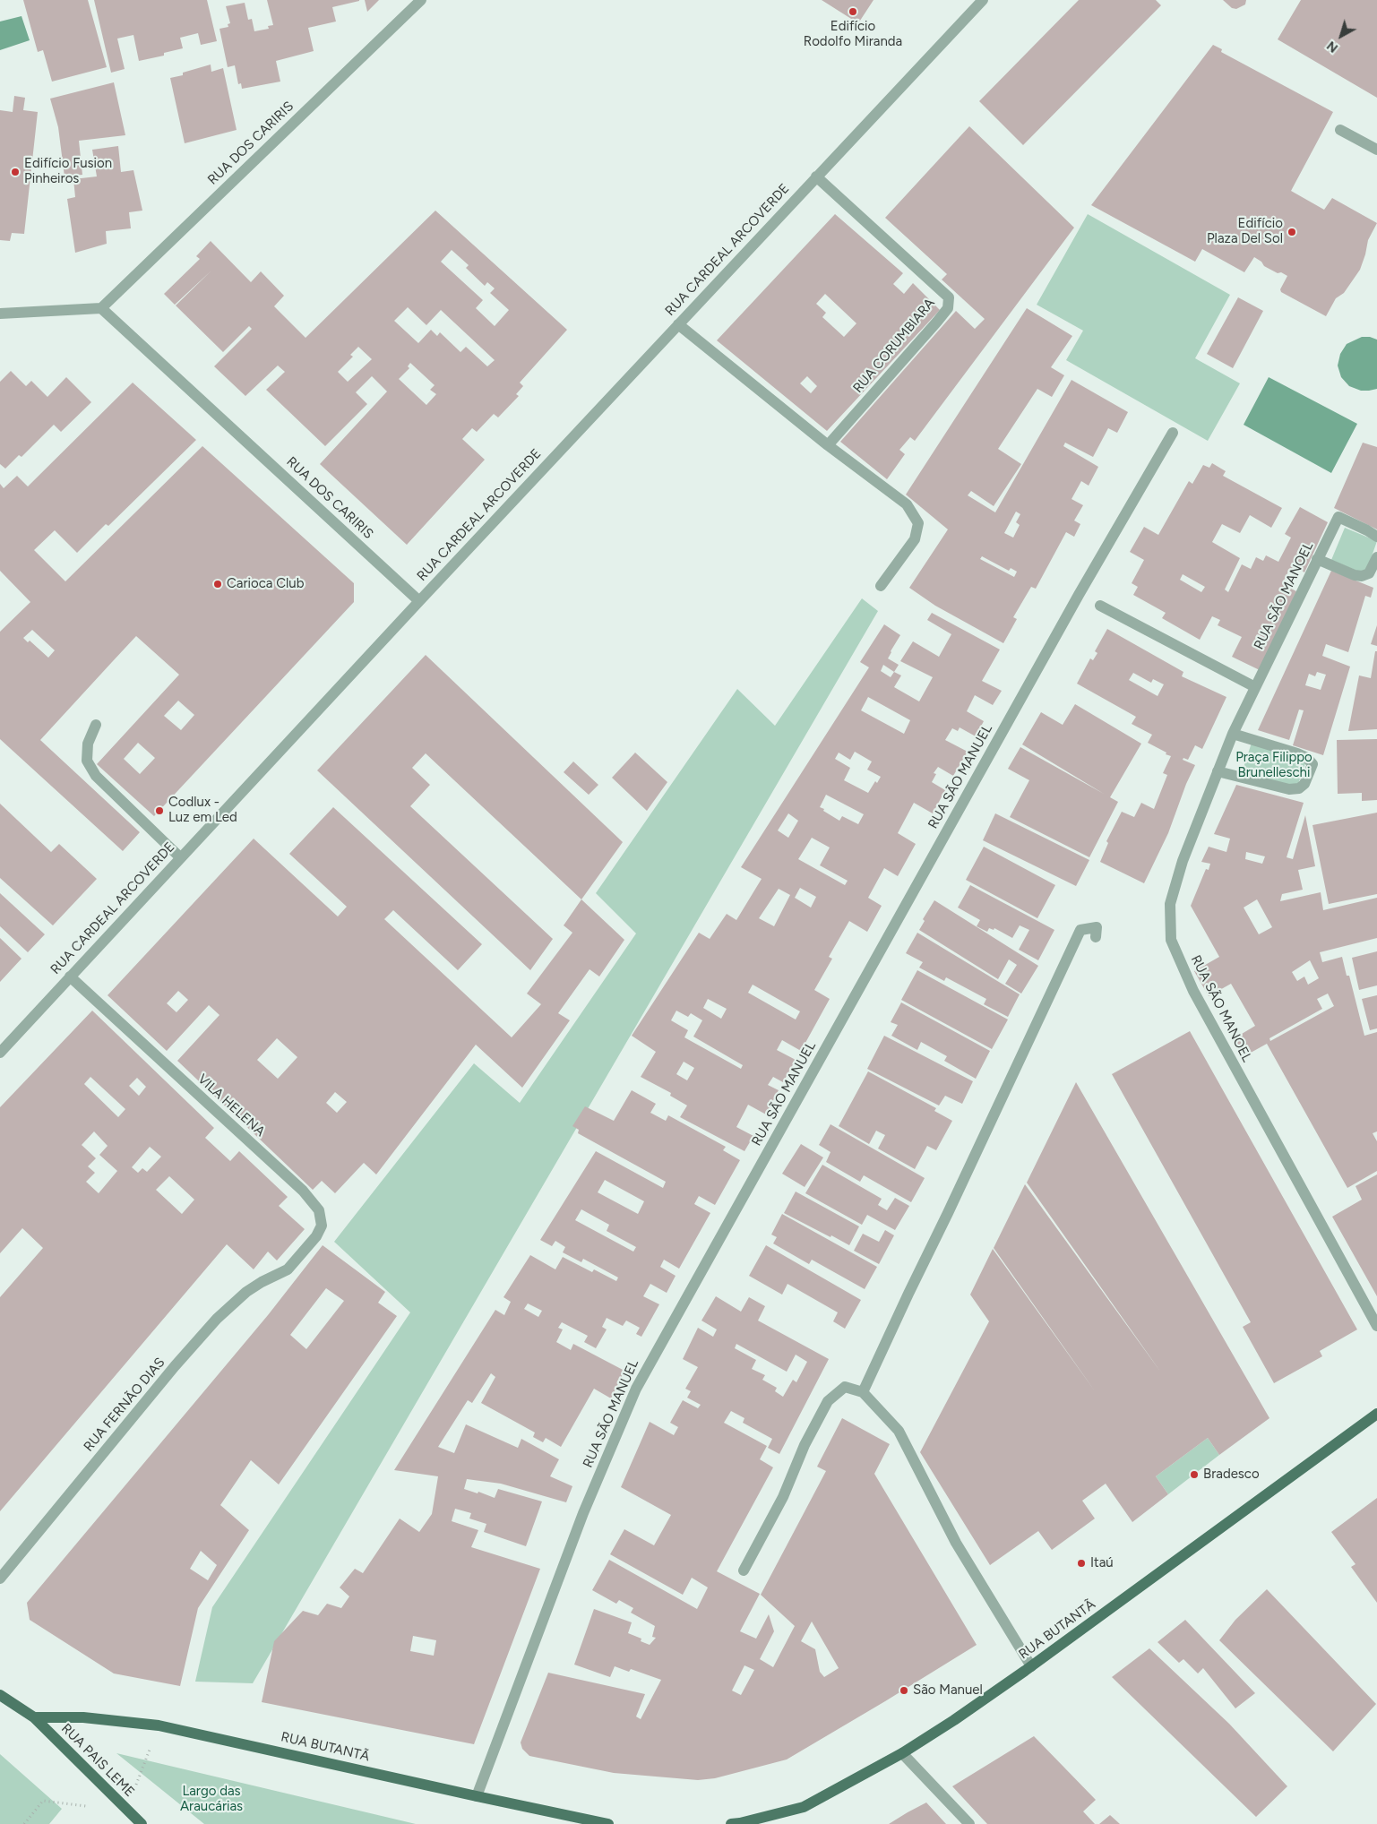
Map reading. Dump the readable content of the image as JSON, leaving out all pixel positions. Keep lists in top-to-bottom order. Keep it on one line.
{"streets":{"main road":["RUA BUTANTÃ","RUA PAIS LEME"],"street":["RUA DOS CARIRIS","RUA CARDEAL ARCOVERDE","RUA CORUMBIARA","RUA SÃO MANOEL","RUA SÃO MANUEL","VILA HELENA","RUA FERNÃO DIAS"]},"crossings":[["RUA DOS CARIRIS","RUA CARDEAL ARCOVERDE"],["RUA CARDEAL ARCOVERDE","RUA CORUMBIARA"],["RUA CARDEAL ARCOVERDE","VILA HELENA"],["RUA SÃO MANUEL","RUA BUTANTÃ"],["VILA HELENA","RUA FERNÃO DIAS"],["RUA BUTANTÃ","RUA PAIS LEME"]],"parks":["Praça Filippo Brunelleschi","Largo das Araucárias"],"places":["Edifício Rodolfo Miranda","Edifício Fusion Pinheiros","Edifício Plaza Del Sol","Carioca Club","Codlux - Luz em Led","Bradesco","Itaú","São Manuel"],"north":"bottom left"}
